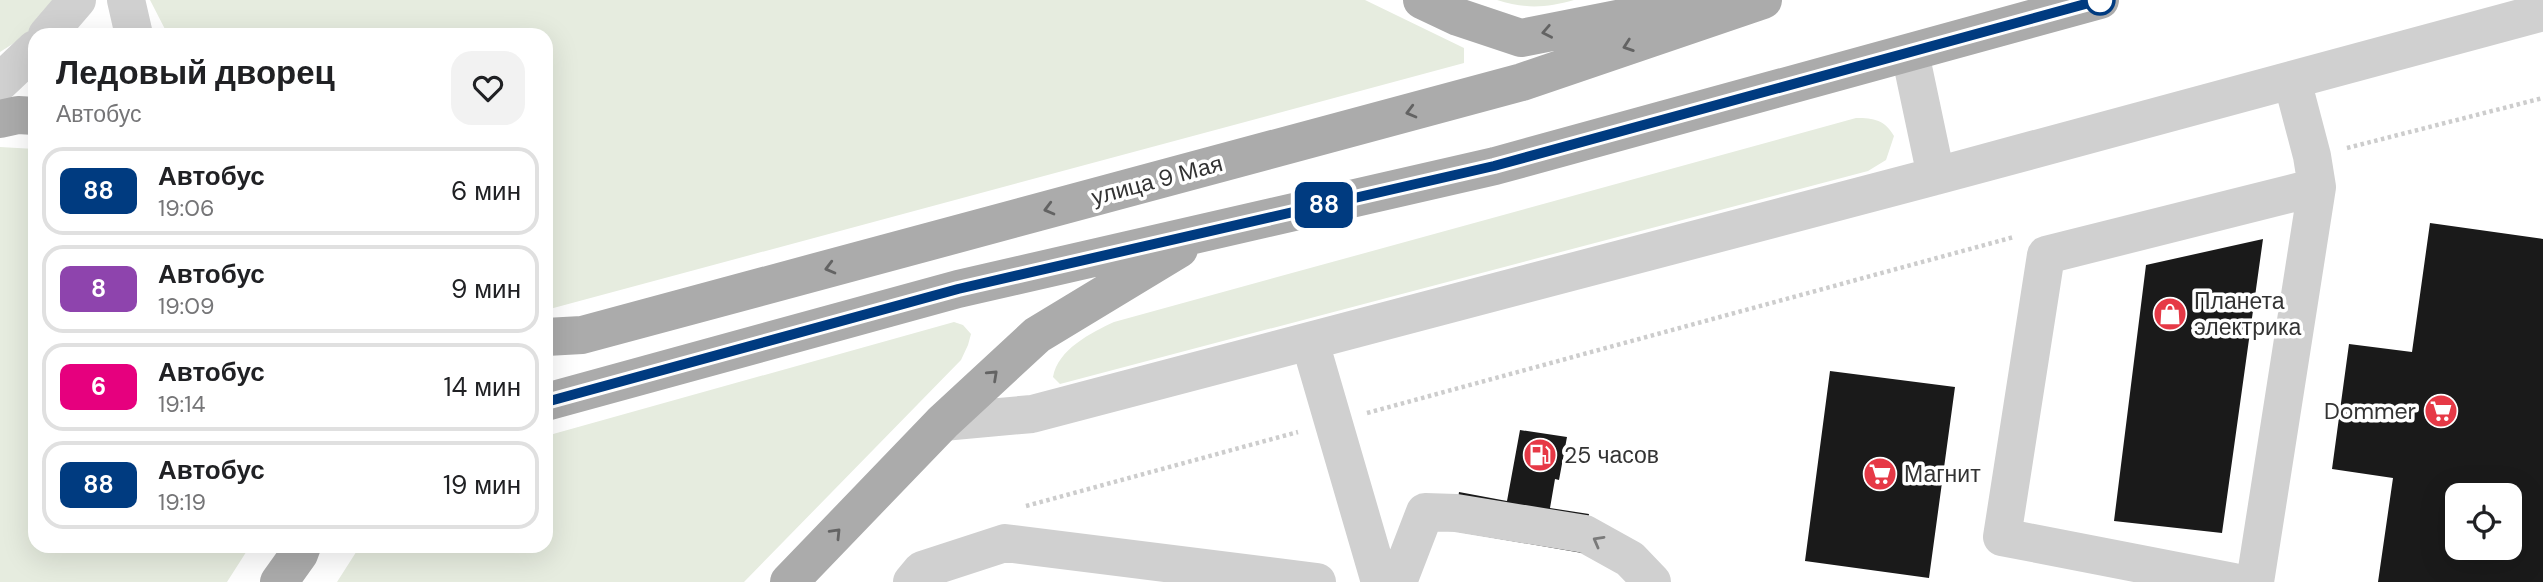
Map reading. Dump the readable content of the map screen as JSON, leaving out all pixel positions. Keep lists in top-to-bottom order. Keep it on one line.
{"streets":{"main road":["улица 9 Мая"]},"places":{"shop":["Планета электрика"],"supermarket":["Dommer","Магнит"],"fuel station":["25 часов"]},"lines":["bus line 88"],"page":{"on_map":"88","heading":["Ледовый дворец","Автобус"],"list":[{"mark":"88","name":"Автобус","note":"19:06","value":"6 мин"},{"mark":"8","name":"Автобус","note":"19:09","value":"9 мин"},{"mark":"6","name":"Автобус","note":"19:14","value":"14 мин"},{"mark":"88","name":"Автобус","note":"19:19","value":"19 мин"}]}}
